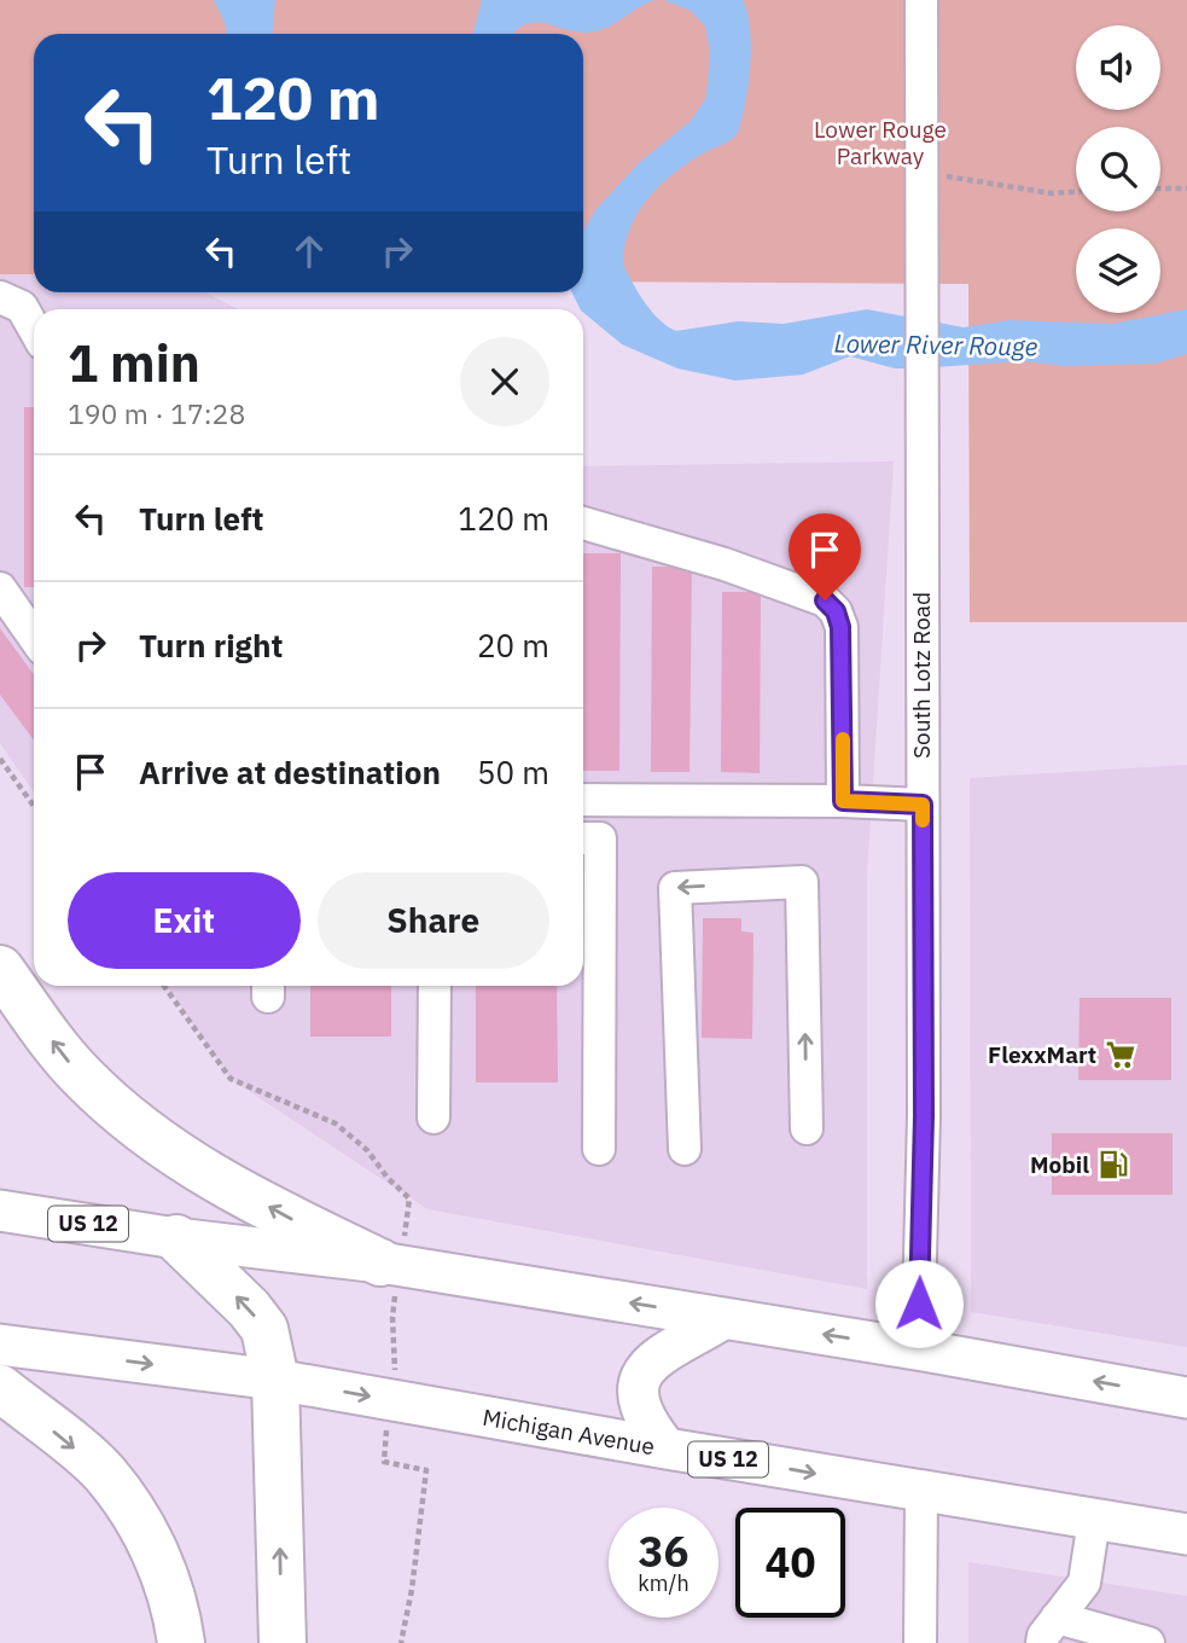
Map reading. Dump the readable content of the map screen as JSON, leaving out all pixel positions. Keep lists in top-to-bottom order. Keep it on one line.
{"streets":{"main road":["US 12","Michigan Avenue"],"street":["South Lotz Road"]},"crossings":[["South Lotz Road","US 12"]],"water":["Lower River Rouge"],"parks":["Lower Rouge Parkway"],"places":{"supermarket":["FlexxMart"],"fuel station":["Mobil"]},"page":{"turn":["120 m","Turn left"],"heading":["1 min","190 m · 17:28"],"list":[{"name":"Turn left","value":"120 m"},{"name":"Turn right","value":"20 m"},{"name":"Arrive at destination","value":"50 m"}],"buttons":["Exit","Share"],"speed":"36 km/h","limit":"40"}}
